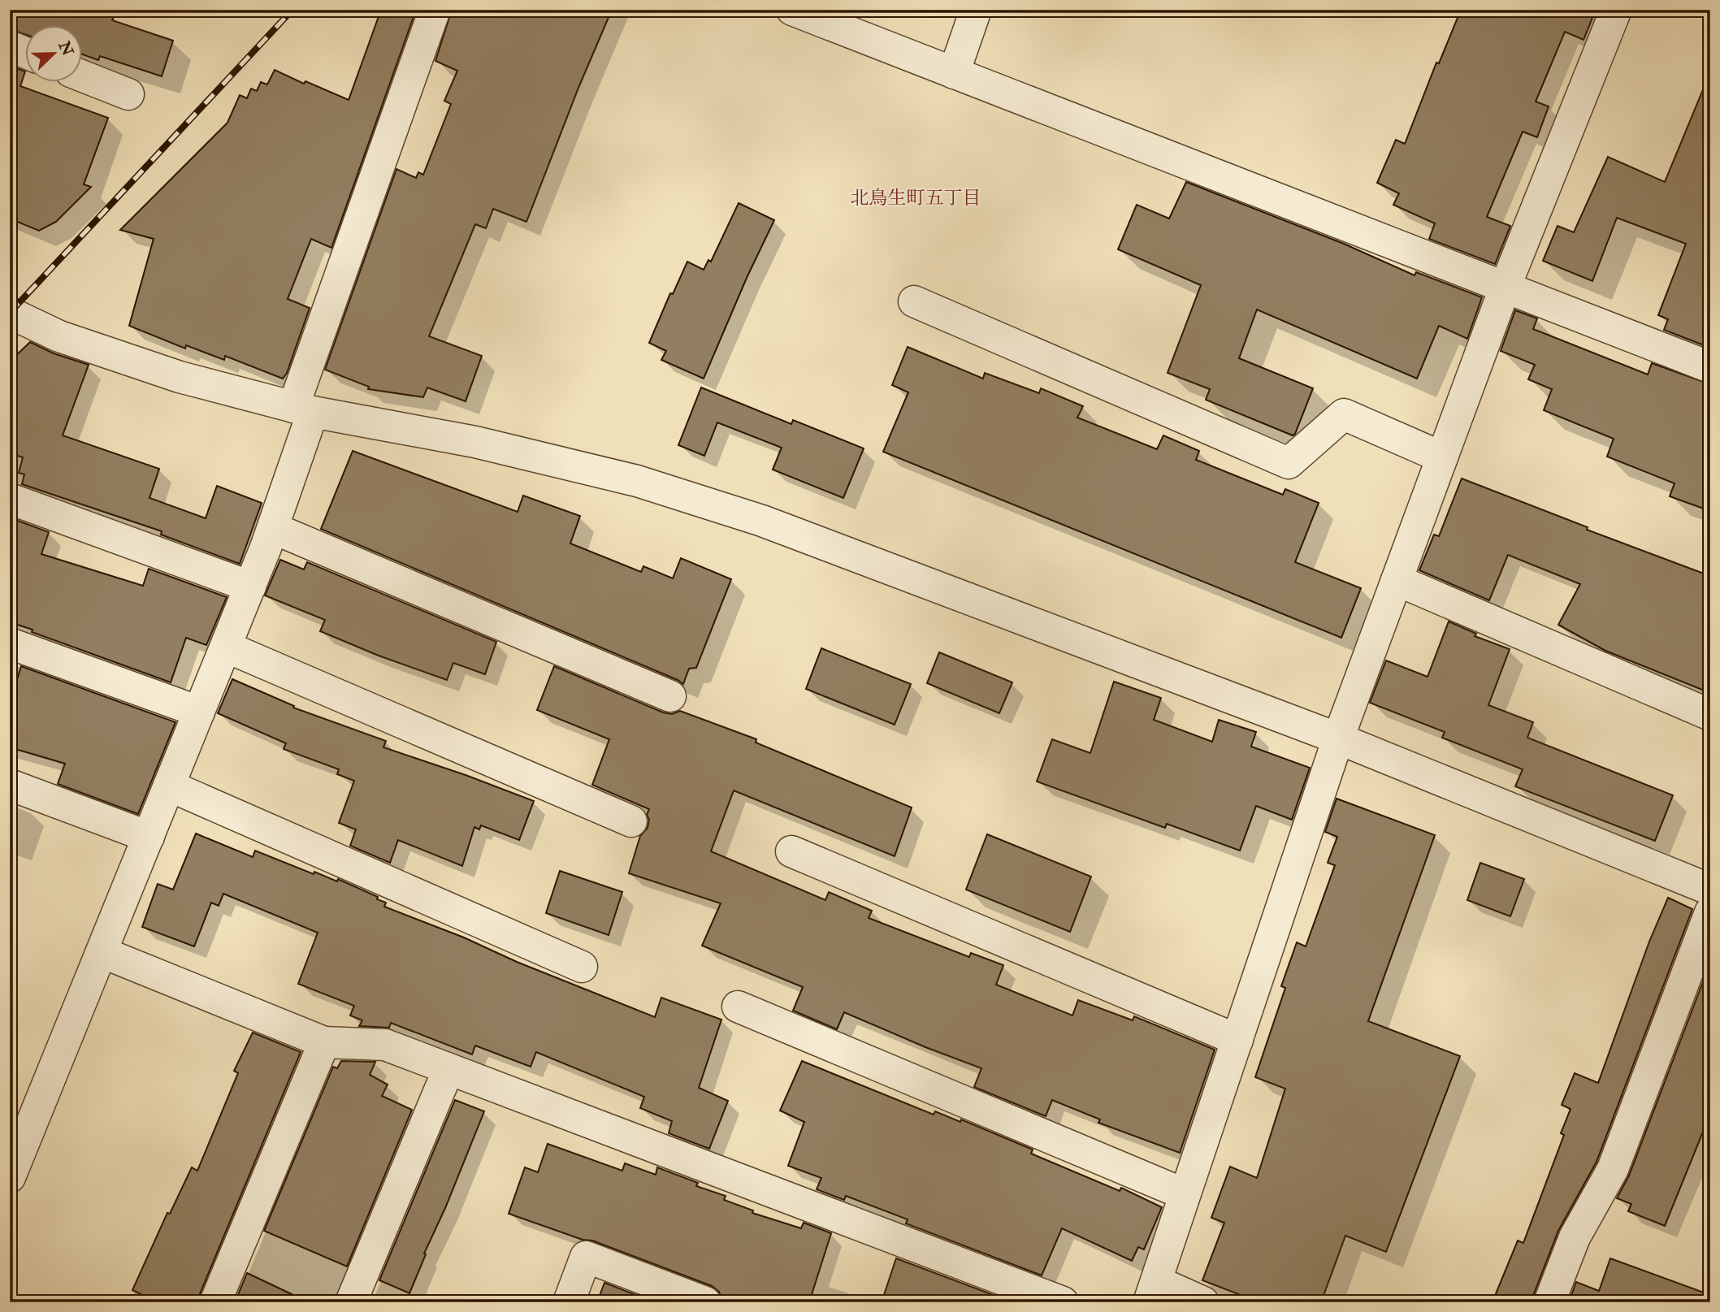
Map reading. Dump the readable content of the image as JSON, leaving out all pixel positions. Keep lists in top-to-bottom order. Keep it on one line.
{"districts":["北鳥生町五丁目"],"north":"top right"}
